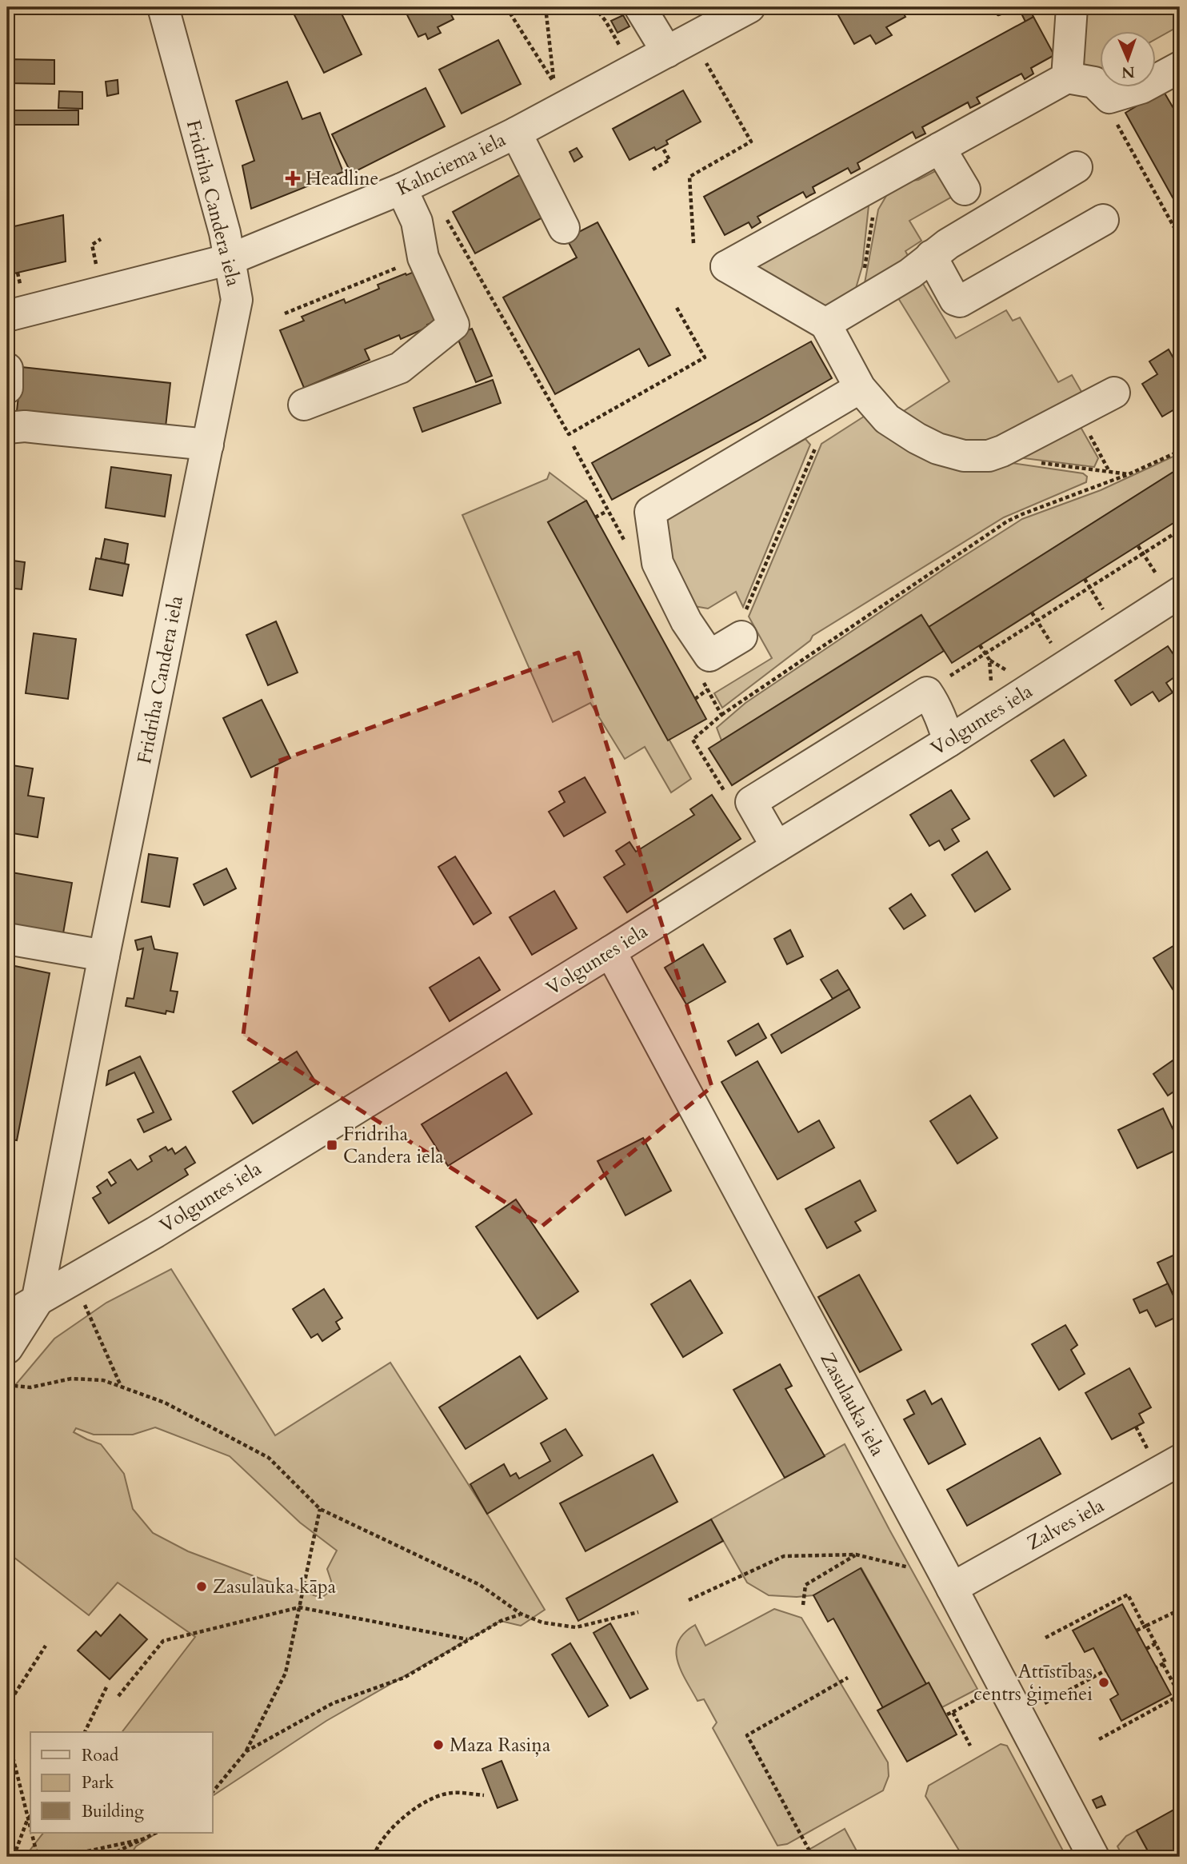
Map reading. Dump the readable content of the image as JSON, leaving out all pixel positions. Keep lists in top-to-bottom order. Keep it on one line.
{"streets":{"street":["Kalnciema iela","Fridriha Candera iela","Volguntes iela","Zasulauka iela","Zalves iela"]},"crossings":[["Kalnciema iela","Fridriha Candera iela"],["Fridriha Candera iela","Volguntes iela"],["Volguntes iela","Zasulauka iela"],["Zasulauka iela","Zalves iela"]],"places":{"health":["Headline"],"transit":["Fridriha Candera iela"],"other":["Zasulauka kāpa","Attīstības centrs ģimenei","Maza Rasiņa"]},"legend":["Road","Park","Building"],"north":"bottom"}
